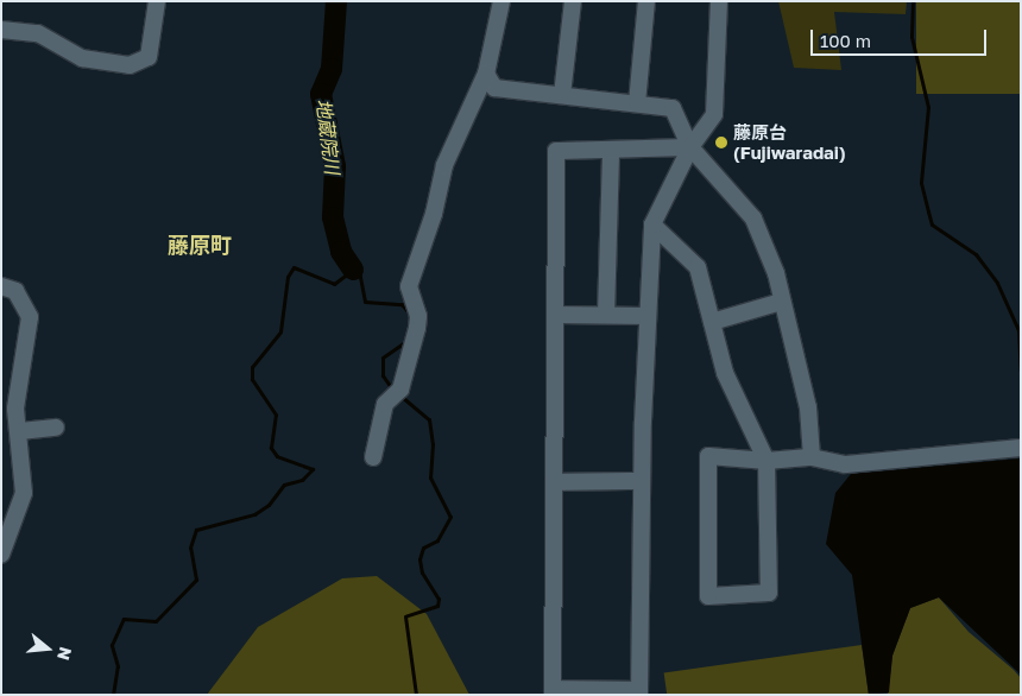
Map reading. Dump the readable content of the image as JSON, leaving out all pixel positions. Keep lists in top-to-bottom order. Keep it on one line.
{"districts":["藤原町"],"water":["地蔵院川"],"places":["藤原台 (Fujiwaradai)"],"scale_bar":"100 m","north":"right"}
